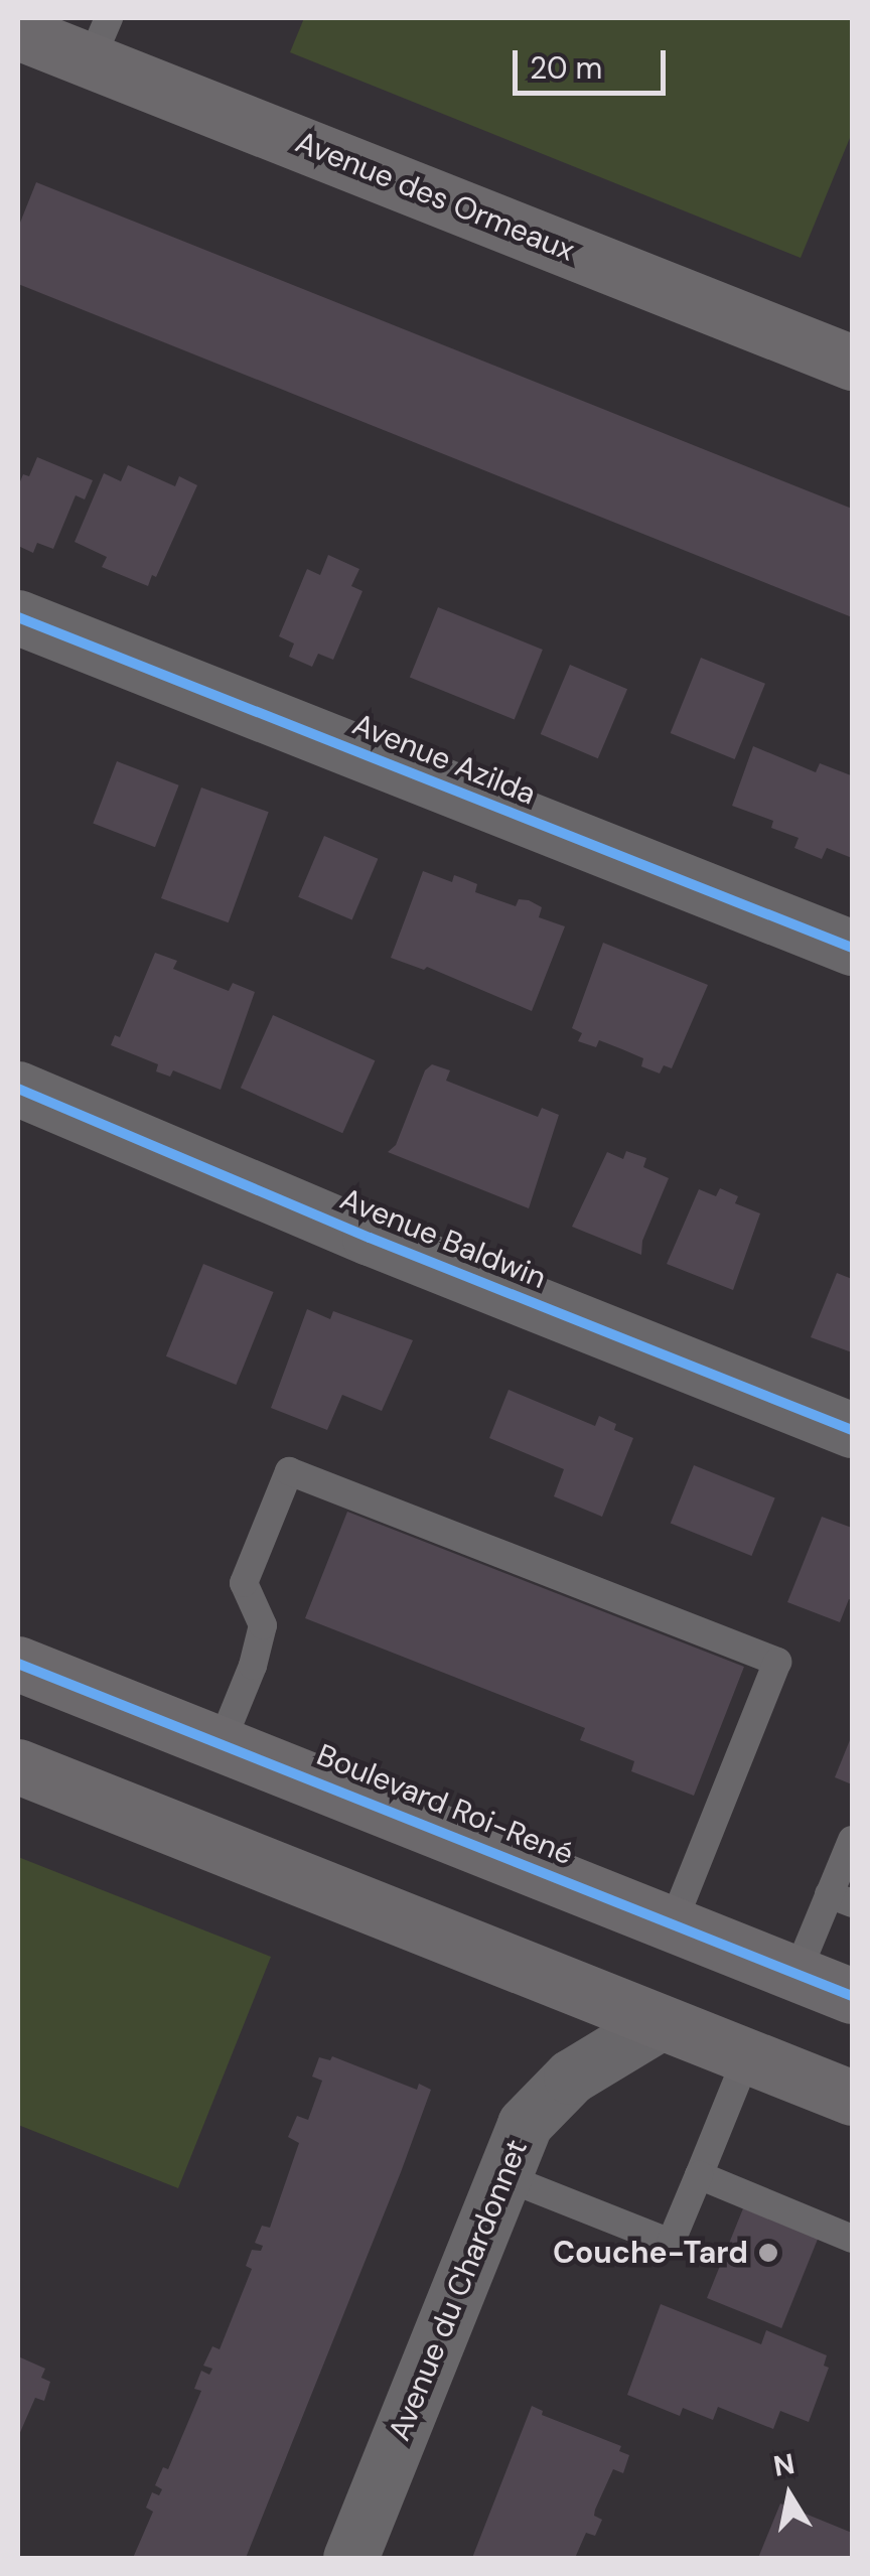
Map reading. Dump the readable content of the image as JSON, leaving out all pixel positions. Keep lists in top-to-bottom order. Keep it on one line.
{"streets":{"street":["Avenue des Ormeaux","Avenue Azilda","Avenue Baldwin","Boulevard Roi-René","Avenue du Chardonnet"]},"places":["Couche-Tard"],"scale_bar":"20 m","north":"top"}
